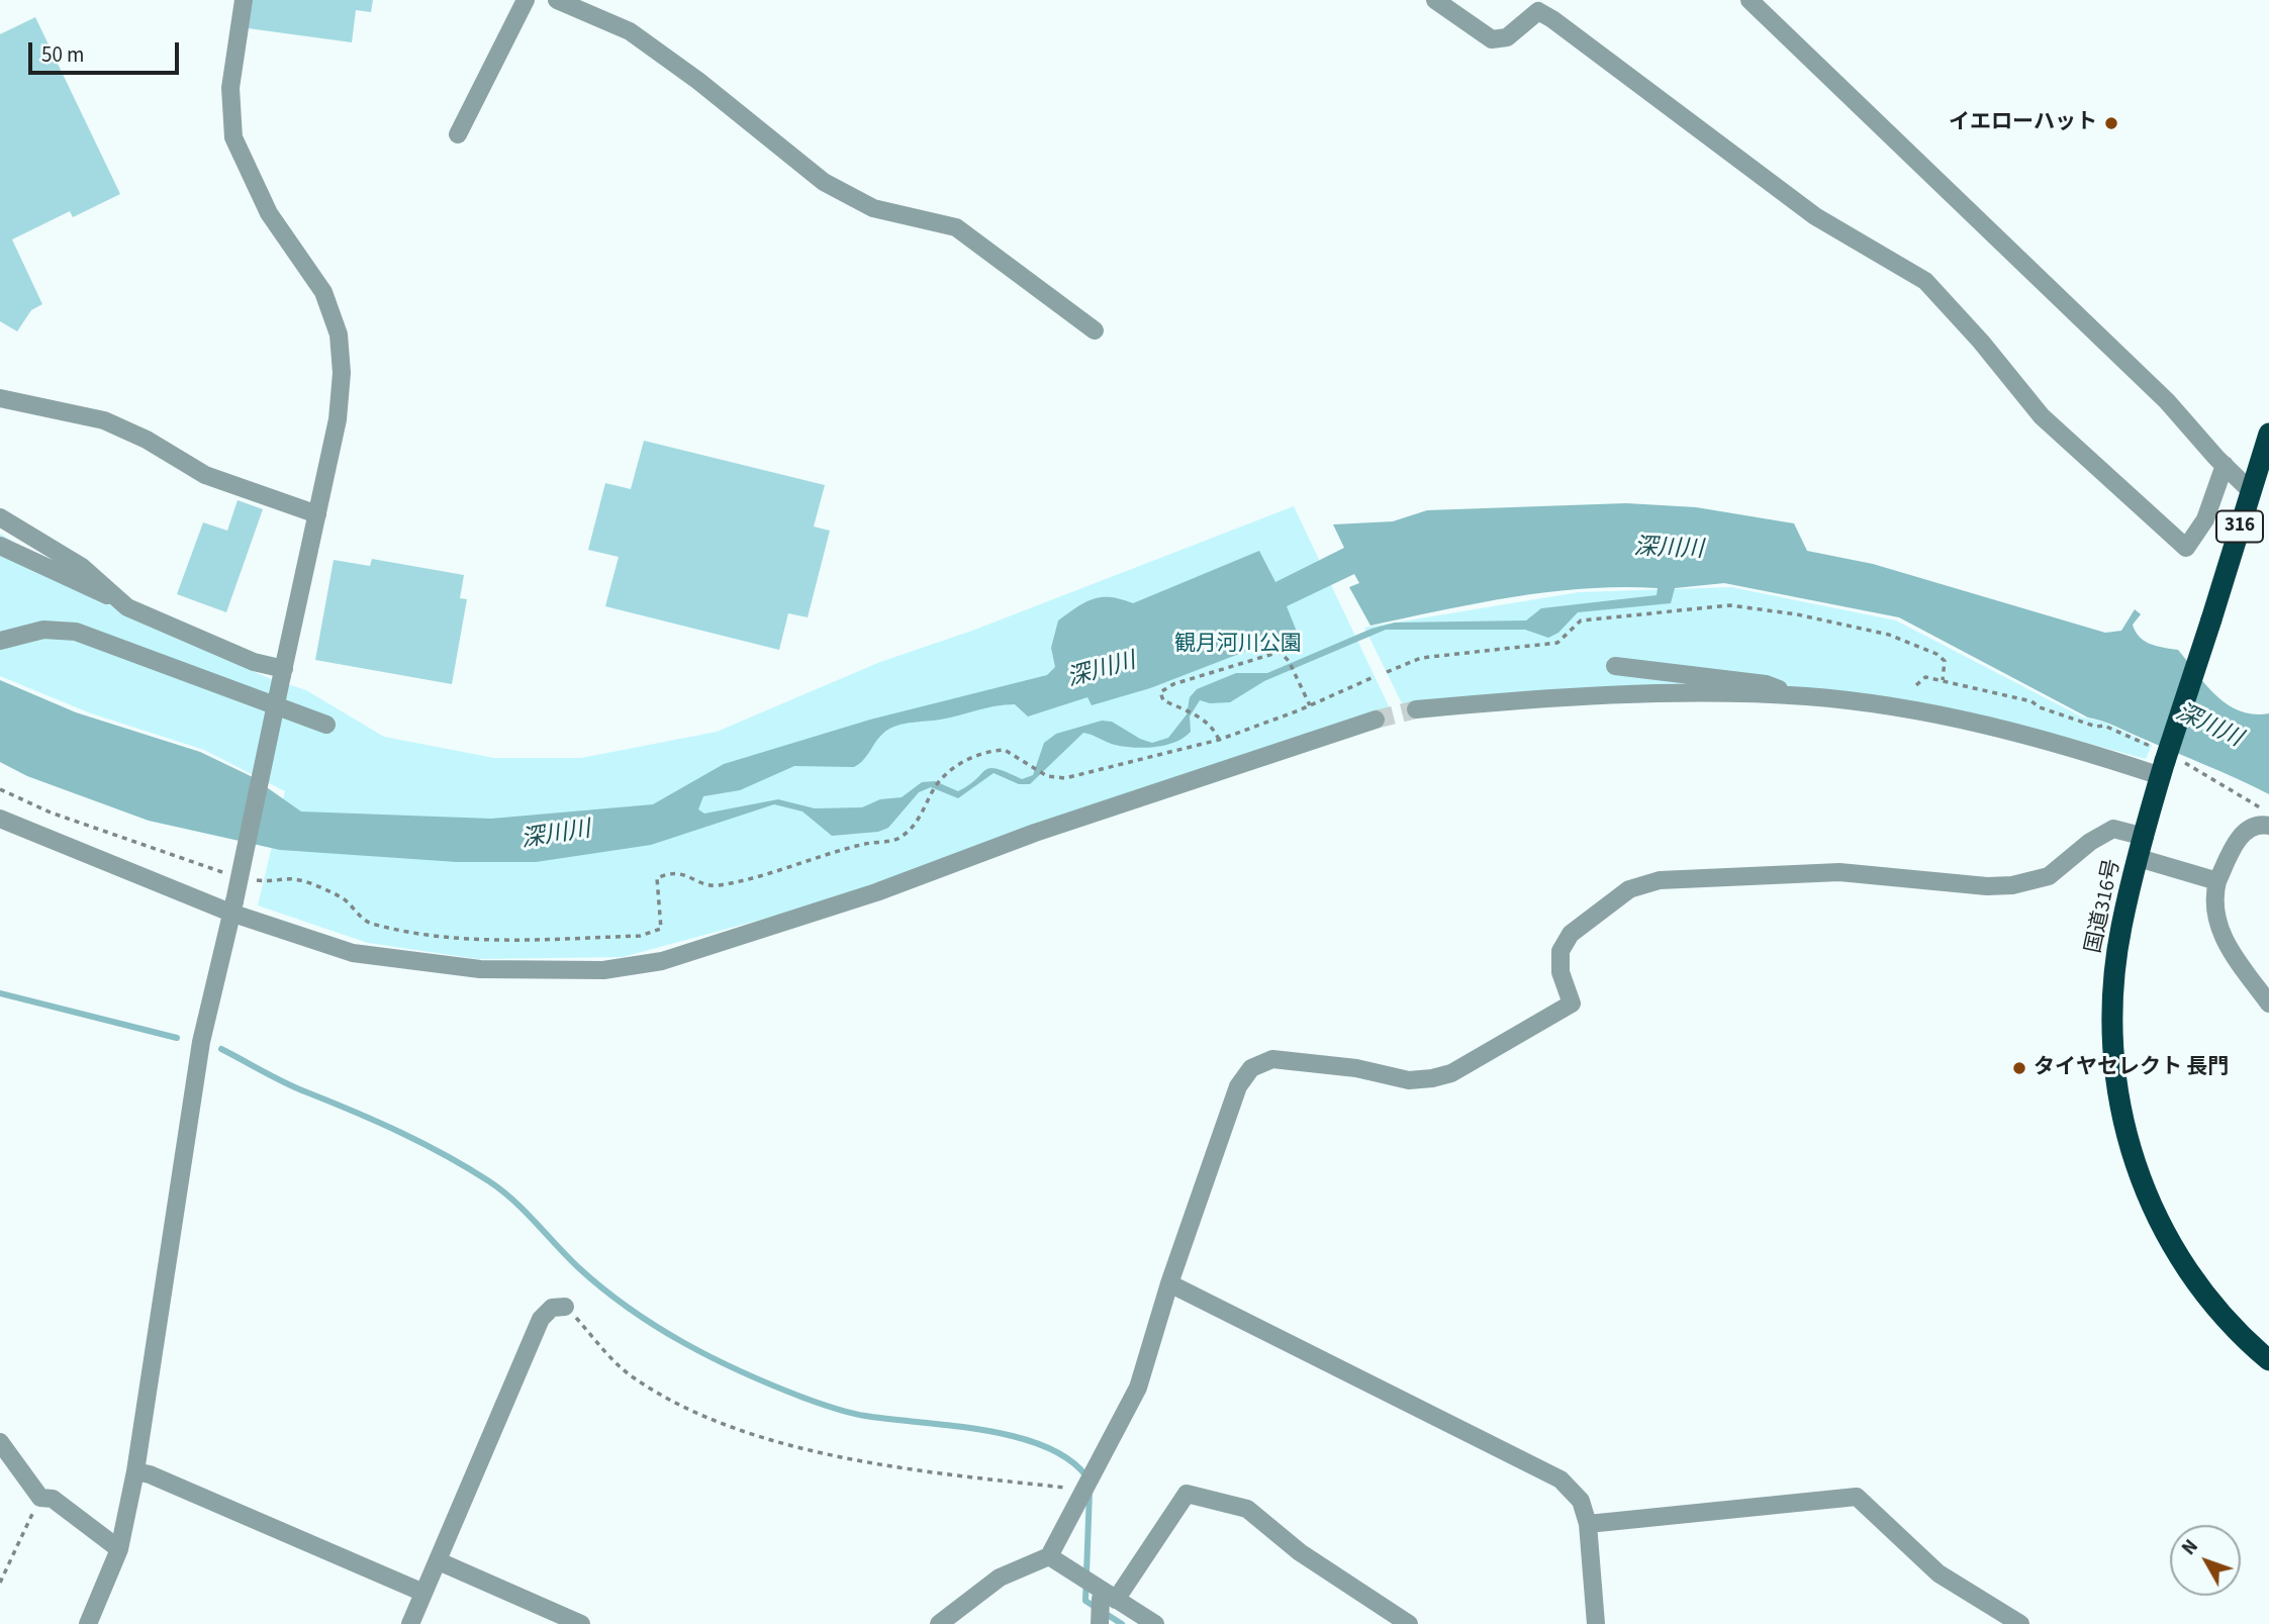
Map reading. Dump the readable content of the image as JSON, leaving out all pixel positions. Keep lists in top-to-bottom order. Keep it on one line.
{"streets":{"highway":["316","国道316号"]},"water":["深川川"],"parks":["観月河川公園"],"places":["イエローハット","タイヤセレクト 長門"],"scale_bar":"50 m","north":"top left"}
